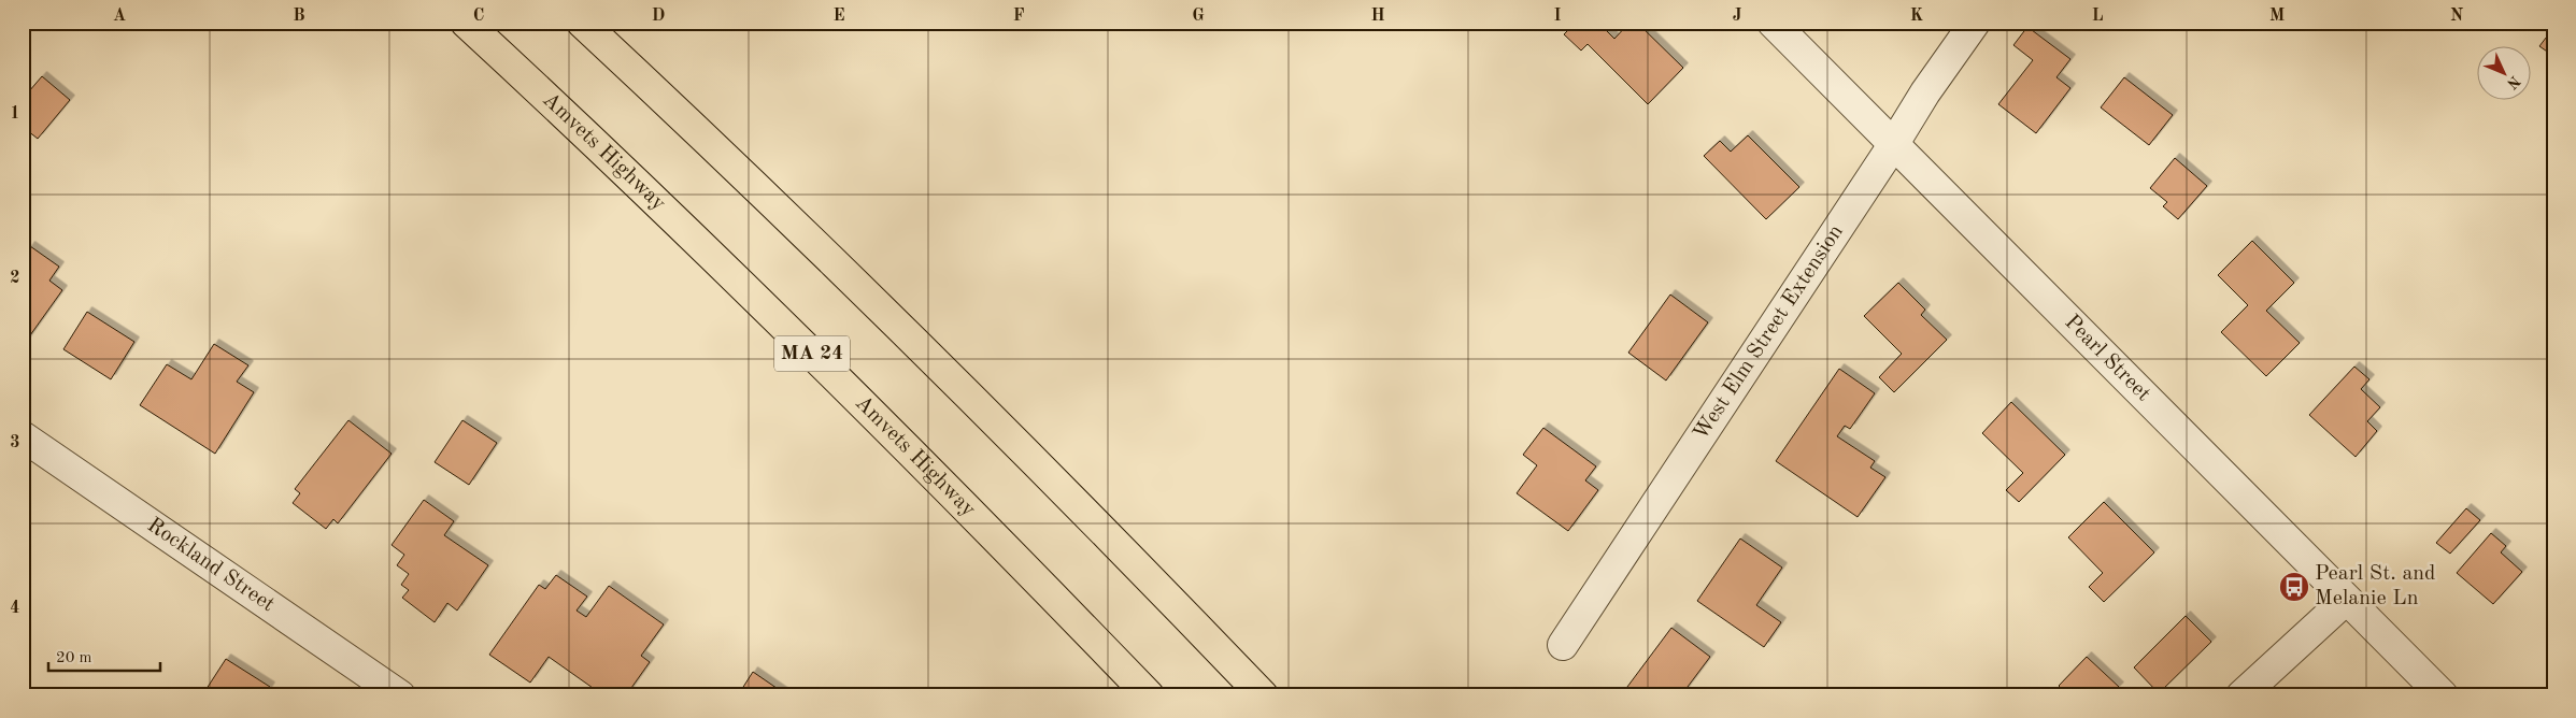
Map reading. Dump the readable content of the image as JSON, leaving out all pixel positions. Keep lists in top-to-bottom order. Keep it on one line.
{"streets":{"highway":["Amvets Highway","MA 24"],"street":["West Elm Street Extension","Pearl Street","Rockland Street"]},"crossings":[["West Elm Street Extension","Pearl Street"]],"places":{"bus stop":["Pearl St. and Melanie Ln"]},"scale_bar":"20 m","north":"bottom right","grid":{"columns":["A","B","C","D","E","F","G","H","I","J","K","L","M","N"],"rows":["1","2","3","4"]}}
